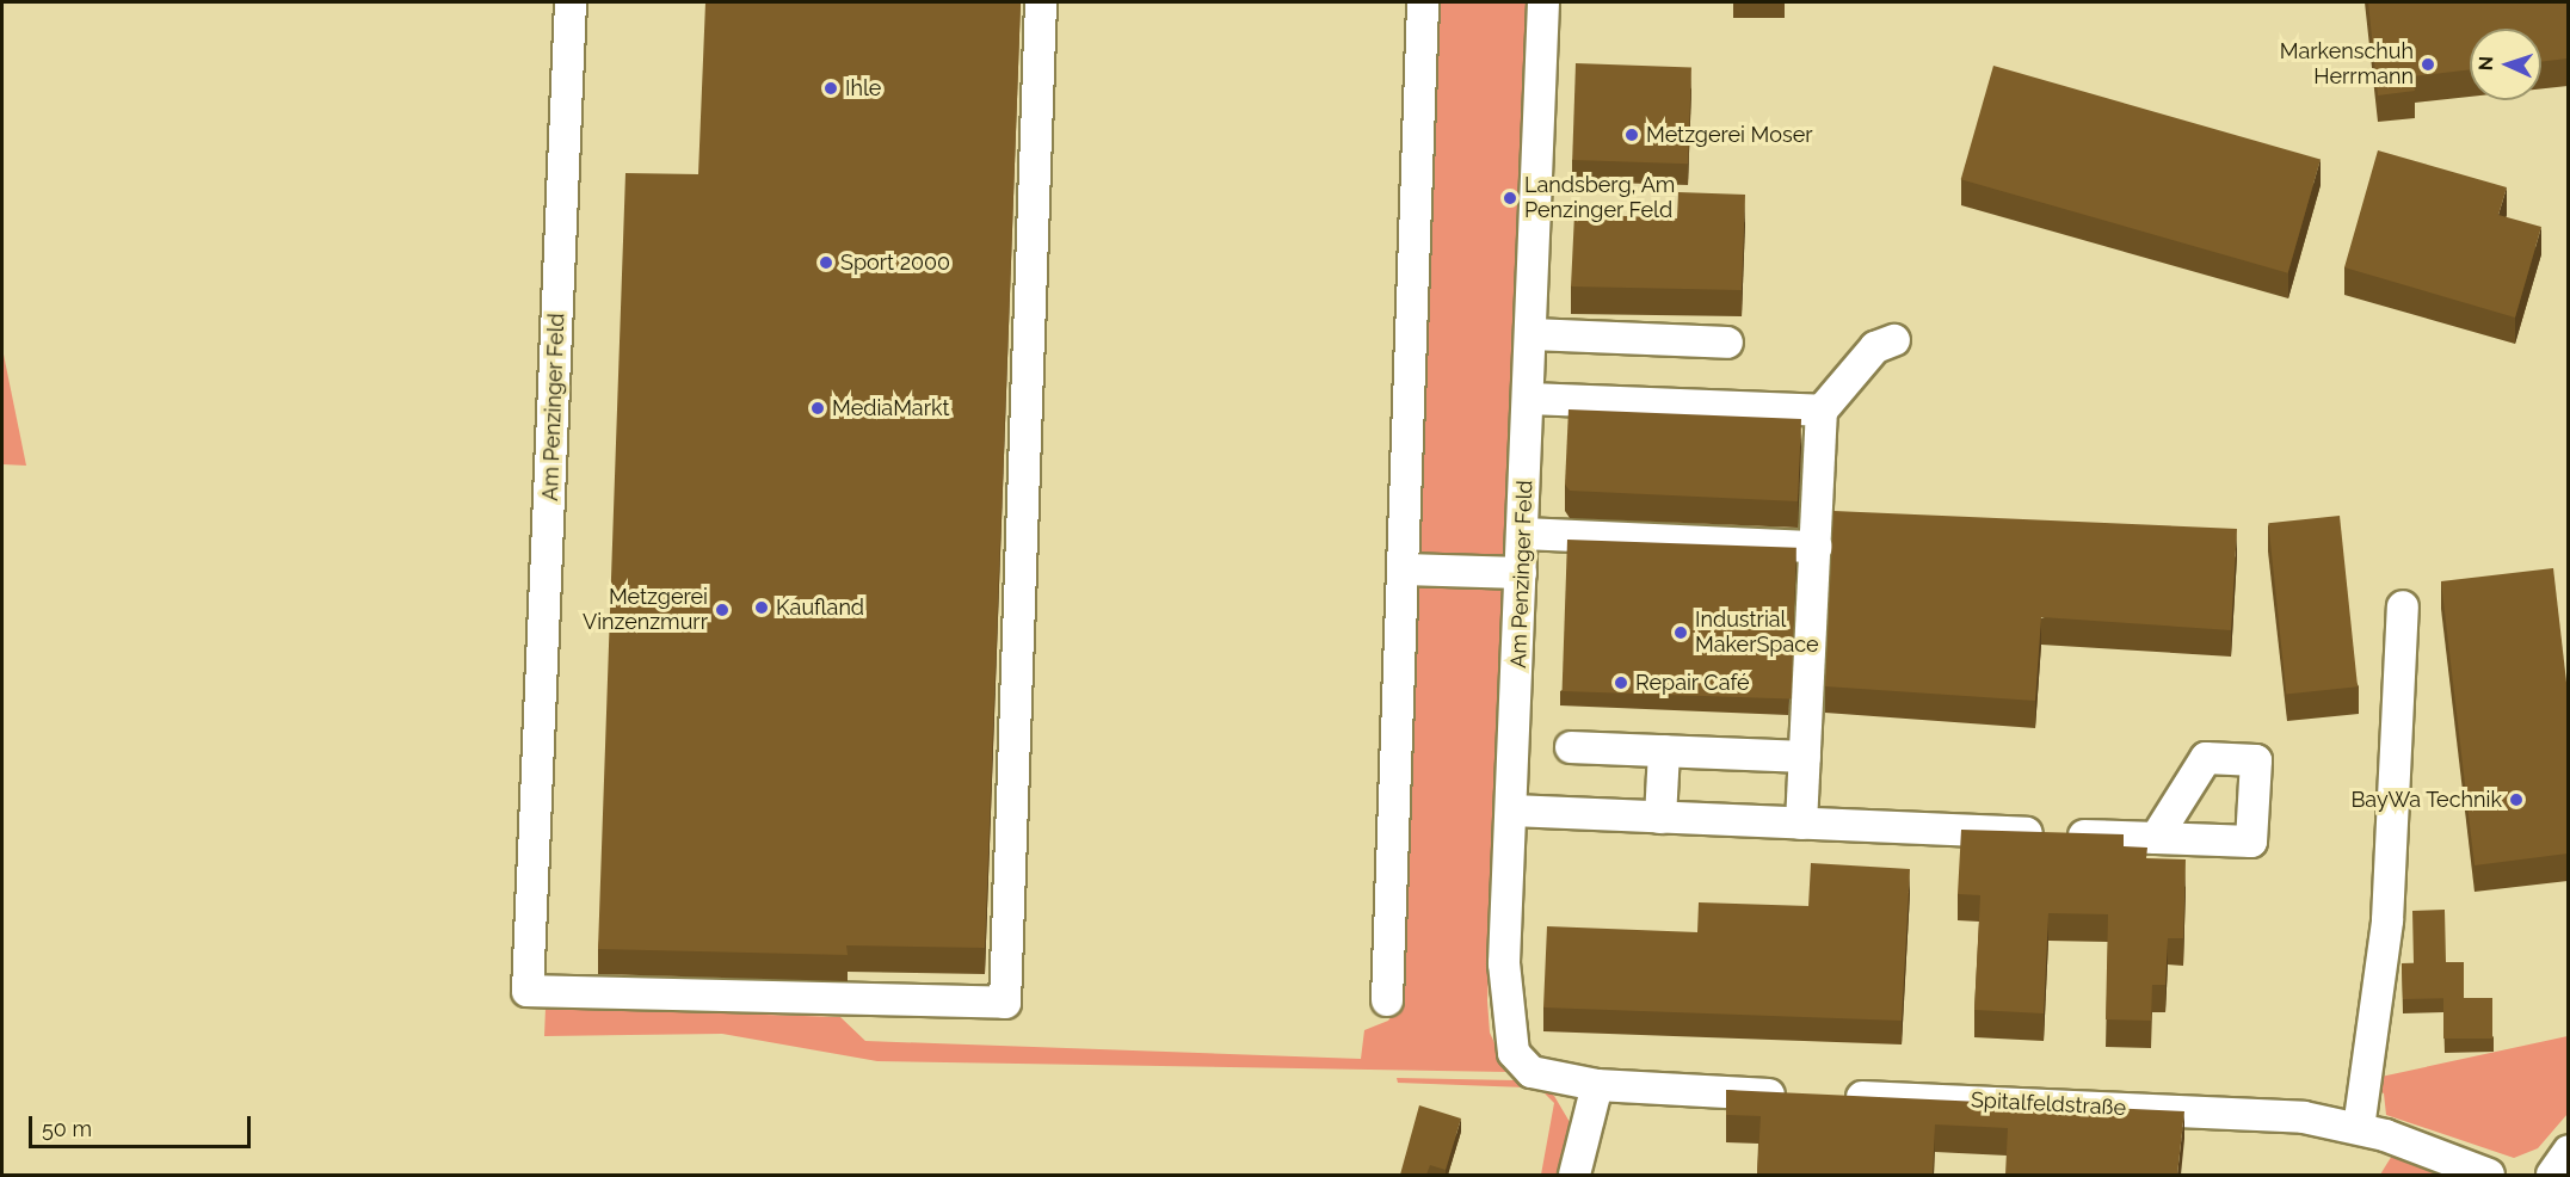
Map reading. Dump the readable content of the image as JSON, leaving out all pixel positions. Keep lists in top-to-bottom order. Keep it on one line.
{"streets":{"street":["Am Penzinger Feld","Spitalfeldstraße"]},"crossings":[["Am Penzinger Feld","Spitalfeldstraße"]],"places":["Markenschuh Herrmann","Ihle","Metzgerei Moser","Landsberg, Am Penzinger Feld","Sport 2000","MediaMarkt","Kaufland","Metzgerei Vinzenzmurr","Industrial MakerSpace","Repair Café","BayWa Technik"],"scale_bar":"50 m","north":"left"}
